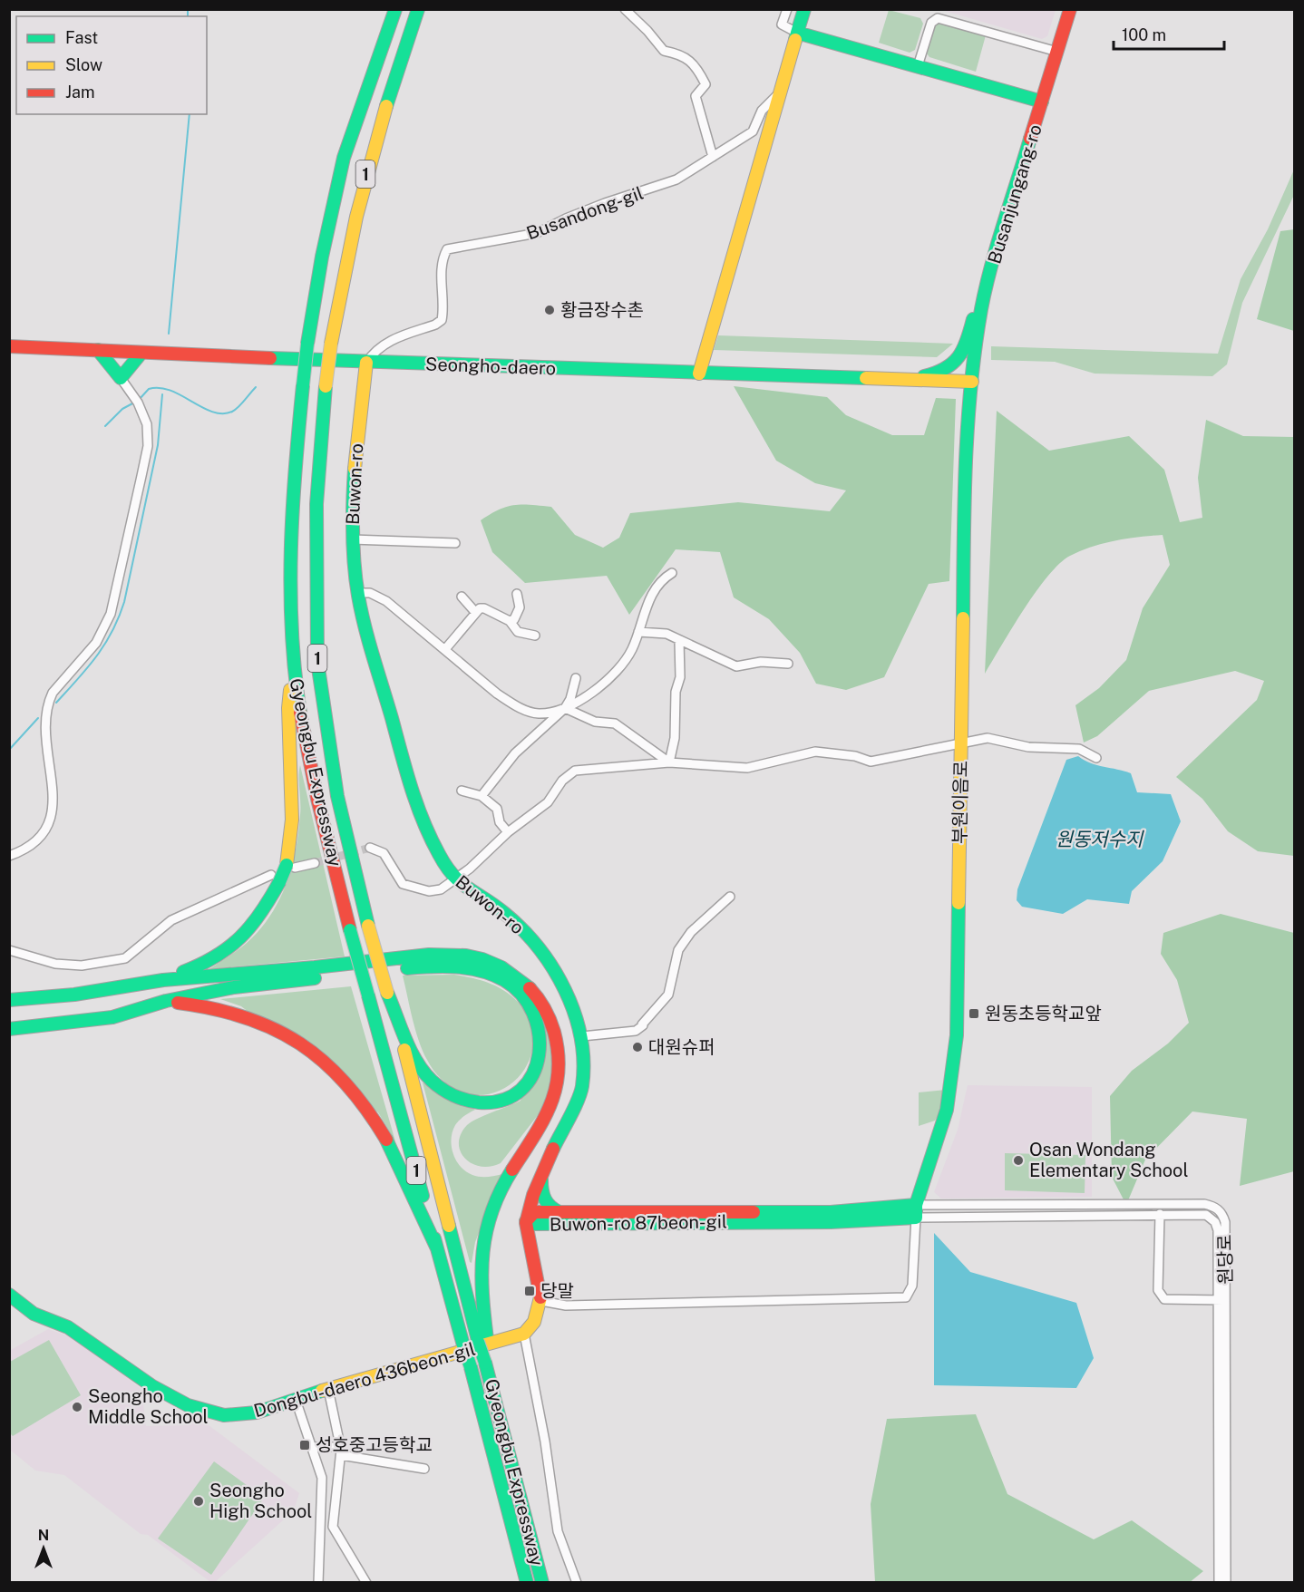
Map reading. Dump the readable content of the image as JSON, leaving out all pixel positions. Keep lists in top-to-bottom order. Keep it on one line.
{"streets":{"main road":["1","Busanjungang-ro","Seongho-daero","Buwon-ro","Gyeongbu Expressway","부원이음로","Buwon-ro 87beon-gil","Dongbu-daero 436beon-gil"],"street":["Busandong-gil","원당로"]},"crossings":[["1","Gyeongbu Expressway"],["Busanjungang-ro","Seongho-daero"],["Busanjungang-ro","부원이음로"],["Busandong-gil","Seongho-daero"],["Busandong-gil","Buwon-ro"],["Seongho-daero","Buwon-ro"],["Seongho-daero","부원이음로"],["Buwon-ro","Buwon-ro 87beon-gil"],["부원이음로","Buwon-ro 87beon-gil"],["부원이음로","원당로"],["Buwon-ro 87beon-gil","원당로"]],"water":["원동저수지"],"places":{"other":["황금장수촌","대원슈퍼","Osan Wondang Elementary School","Seongho Middle School","Seongho High School"],"transit":["원동초등학교앞","당말","성호중고등학교"]},"legend":["Fast","Slow","Jam"],"scale_bar":"100 m","north":"top"}
